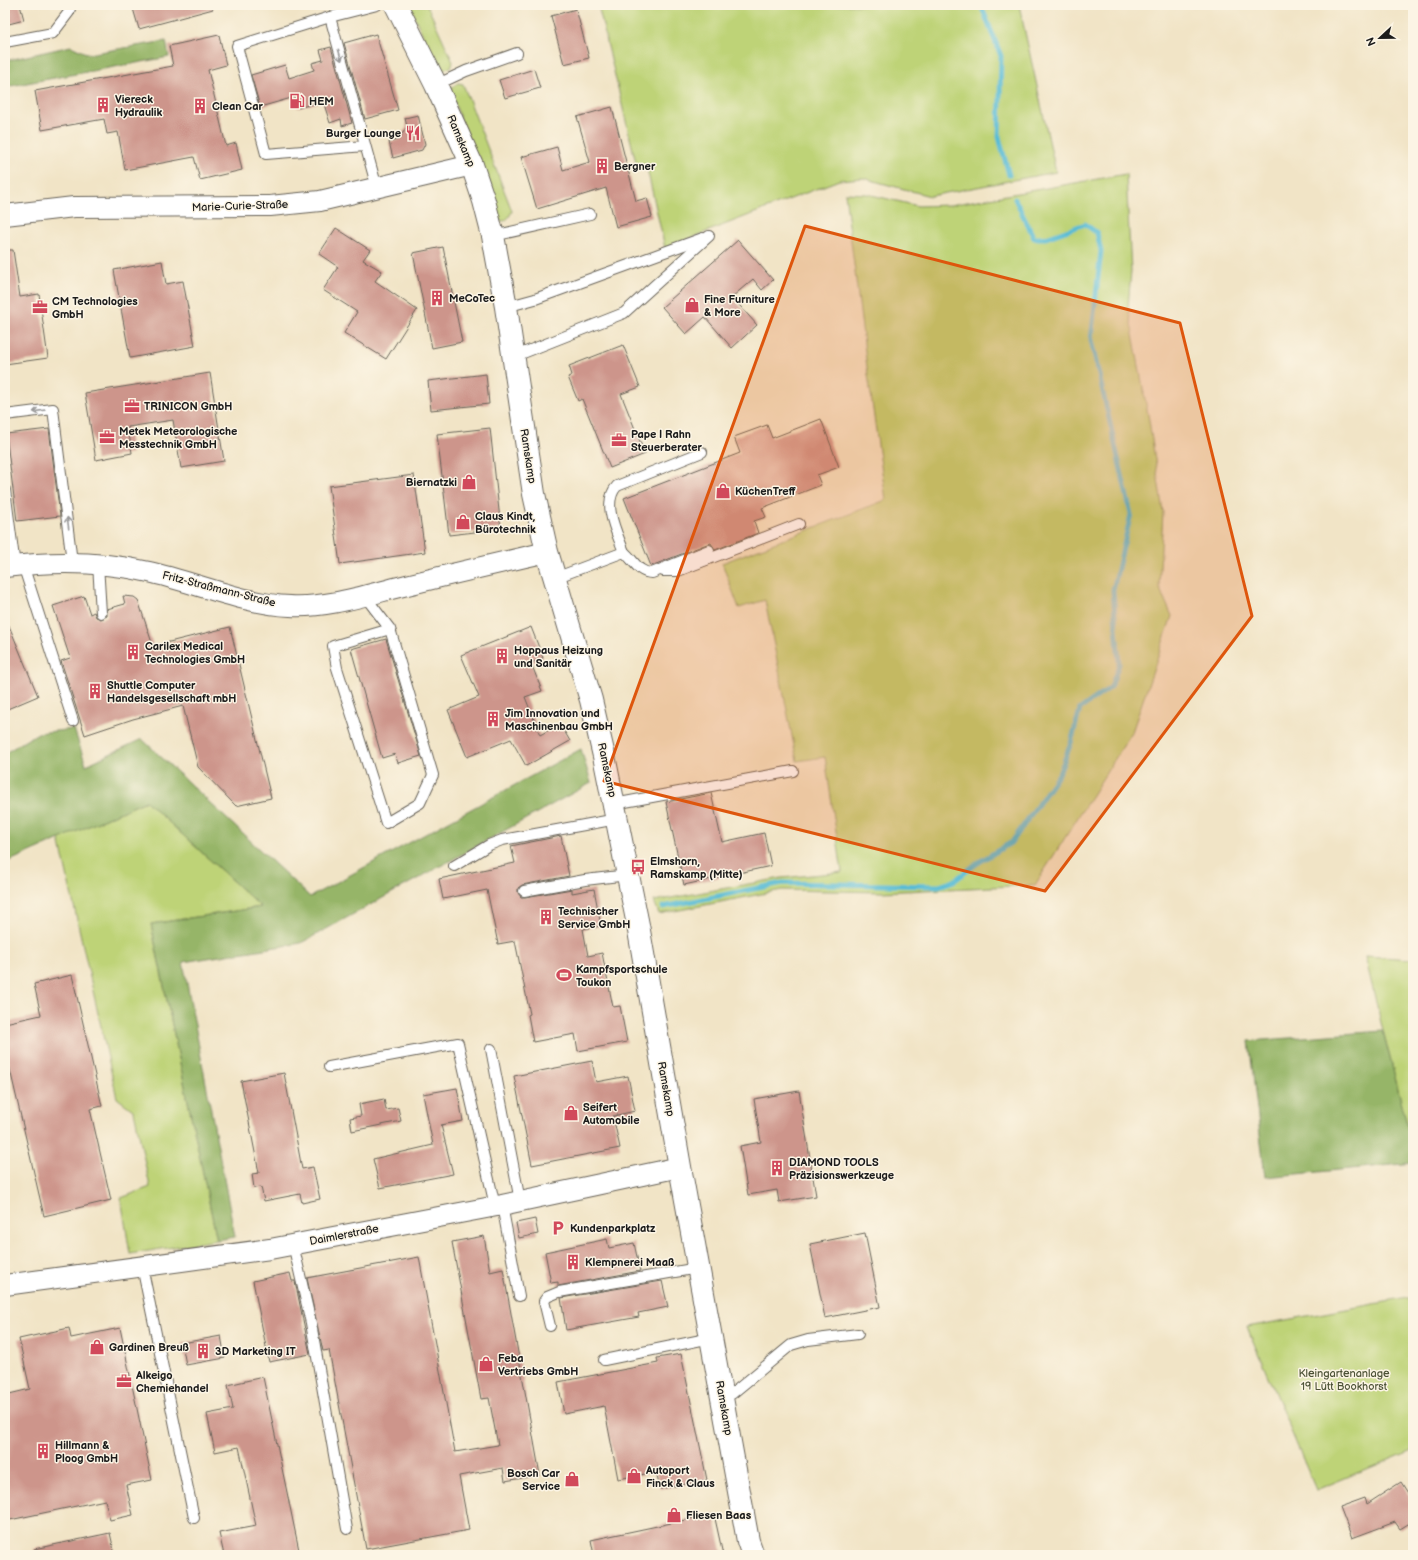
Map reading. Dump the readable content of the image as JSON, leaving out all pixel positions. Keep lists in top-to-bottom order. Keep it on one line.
{"streets":{"street":["Ramskamp","Marie-Curie-Straße","Fritz-Straßmann-Straße","Daimlerstraße"]},"crossings":[["Ramskamp","Marie-Curie-Straße"],["Ramskamp","Fritz-Straßmann-Straße"],["Ramskamp","Daimlerstraße"]],"parks":["Kleingartenanlage 19 Lütt Bookhorst"],"places":{"fuel station":["HEM"],"building":["Viereck Hydraulik","Clean Car","Bergner","MeCoTec","Carilex Medical Technologies GmbH","Hoppaus Heizung und Sanitär","Shuttle Computer Handelsgesellschaft mbH","Jim Innovation und Maschinenbau GmbH","Technischer Service GmbH","DIAMOND TOOLS Präzisionswerkzeuge","Klempnerei Maaß","3D Marketing IT","Hillmann & Ploog GmbH"],"restaurant":["Burger Lounge"],"shop":["Fine Furniture & More","Biernatzki","KüchenTreff","Claus Kindt, Bürotechnik","Seifert Automobile","Gardinen Breuß","Feba Vertriebs GmbH","Autoport Finck & Claus","Bosch Car Service","Fliesen Baas"],"office":["CM Technologies GmbH","TRINICON GmbH","Metek Meteorologische Messtechnik GmbH","Pape | Rahn Steuerberater","Alkeigo Chemiehandel"],"bus stop":["Elmshorn, Ramskamp (Mitte)"],"sports":["Kampfsportschule Toukon"],"parking":["Kundenparkplatz"]},"north":"left"}
